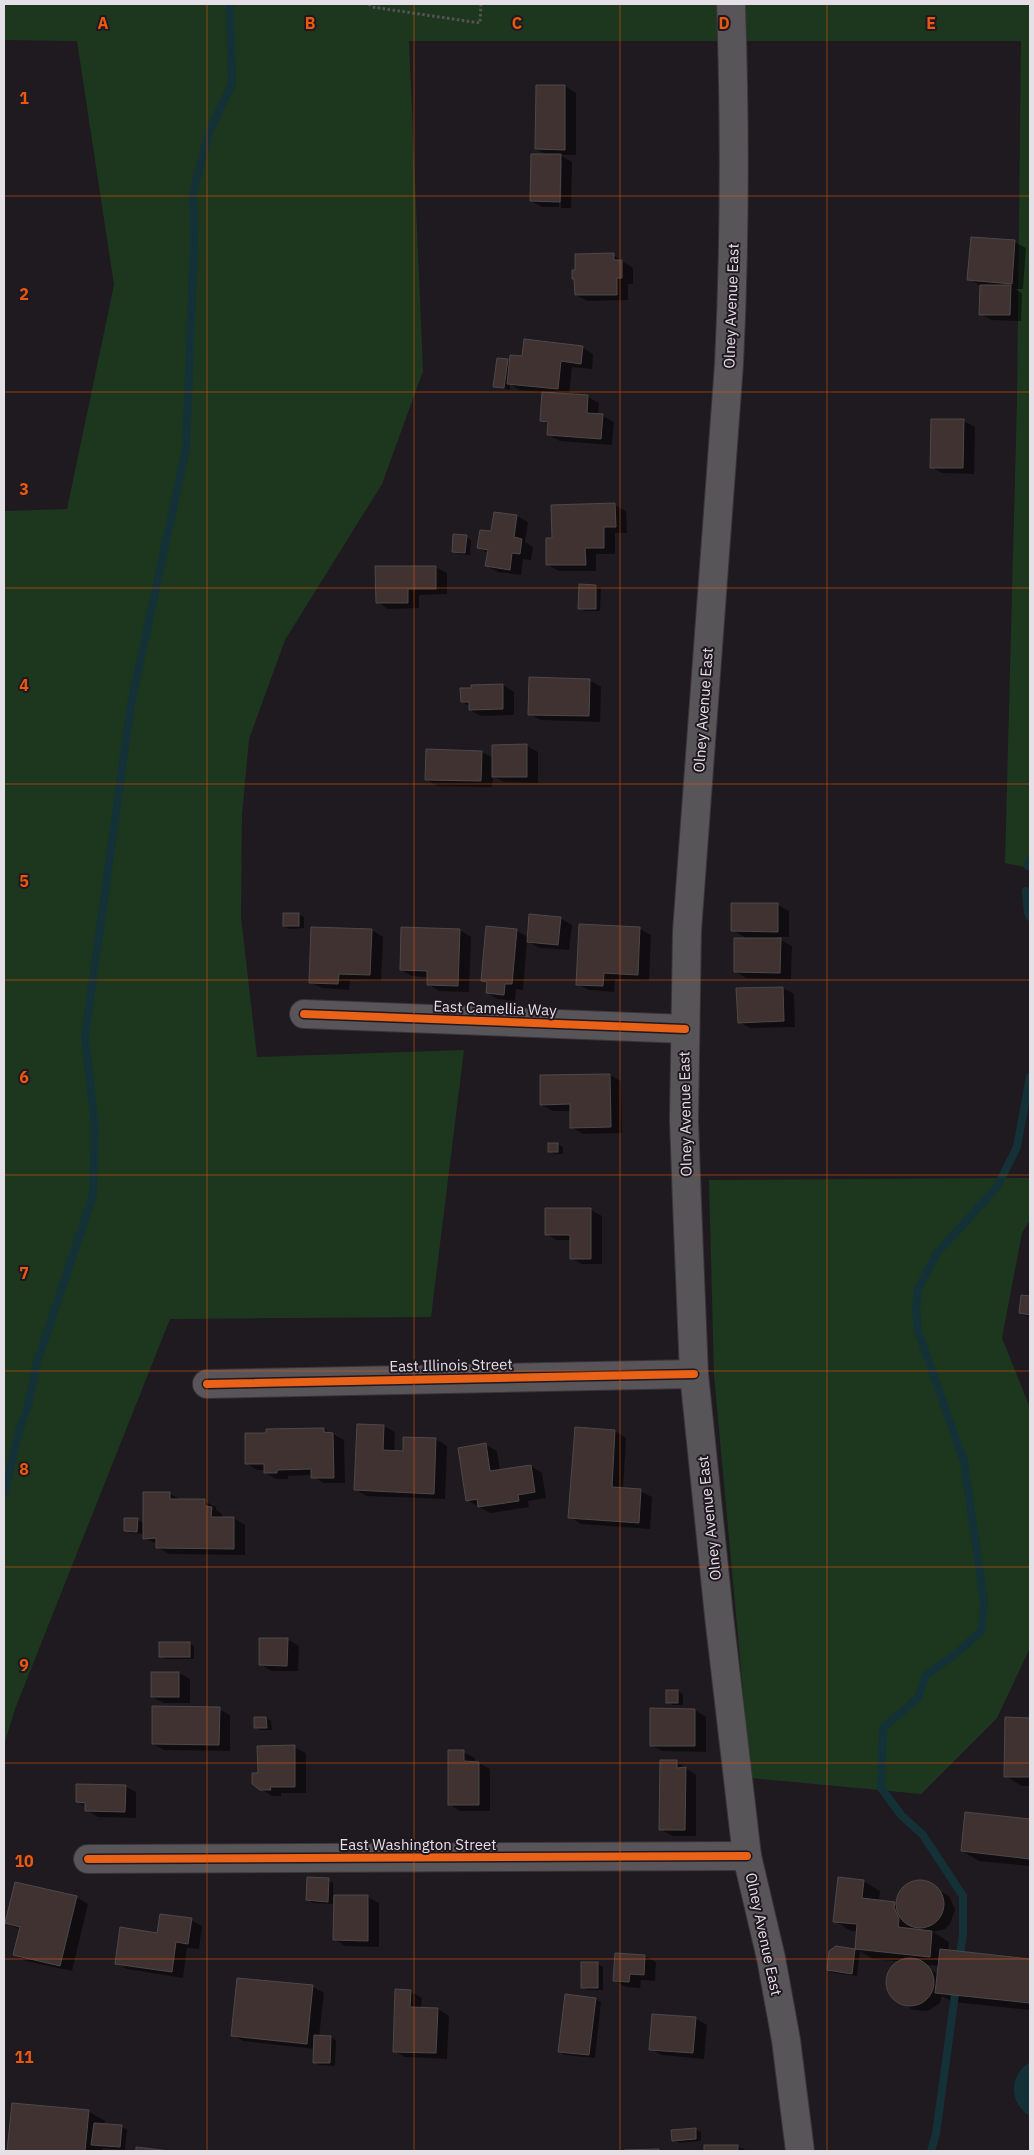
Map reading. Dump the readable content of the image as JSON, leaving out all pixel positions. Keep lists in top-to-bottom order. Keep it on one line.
{"streets":{"main road":["Olney Avenue East","East Camellia Way","East Illinois Street","East Washington Street"]},"crossings":[["Olney Avenue East","East Camellia Way"],["Olney Avenue East","East Illinois Street"],["Olney Avenue East","East Washington Street"]],"grid":{"columns":["A","B","C","D","E"],"rows":["1","2","3","4","5","6","7","8","9","10","11"]}}
